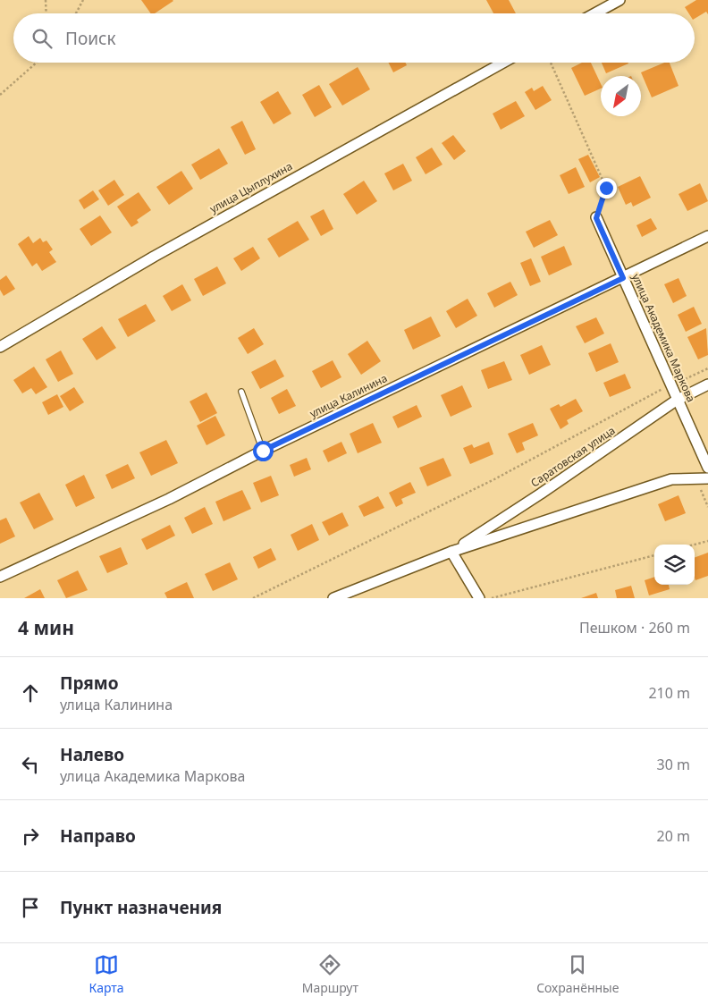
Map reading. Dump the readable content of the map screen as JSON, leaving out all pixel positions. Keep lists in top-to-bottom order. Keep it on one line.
{"streets":{"street":["улица Цыплухина","улица Академика Маркова","улица Калинина","Саратовская улица"]},"crossings":[["улица Академика Маркова","улица Калинина"],["улица Академика Маркова","Саратовская улица"]],"north":"bottom left","page":{"search":"Поиск","heading":["4 мин","Пешком · 260 m"],"list":[["Прямо","улица Калинина","210 m"],["Налево","улица Академика Маркова","30 m"],["Направо","20 m"],"Пункт назначения"],"nav":["Карта","Маршрут","Сохранённые"]}}
